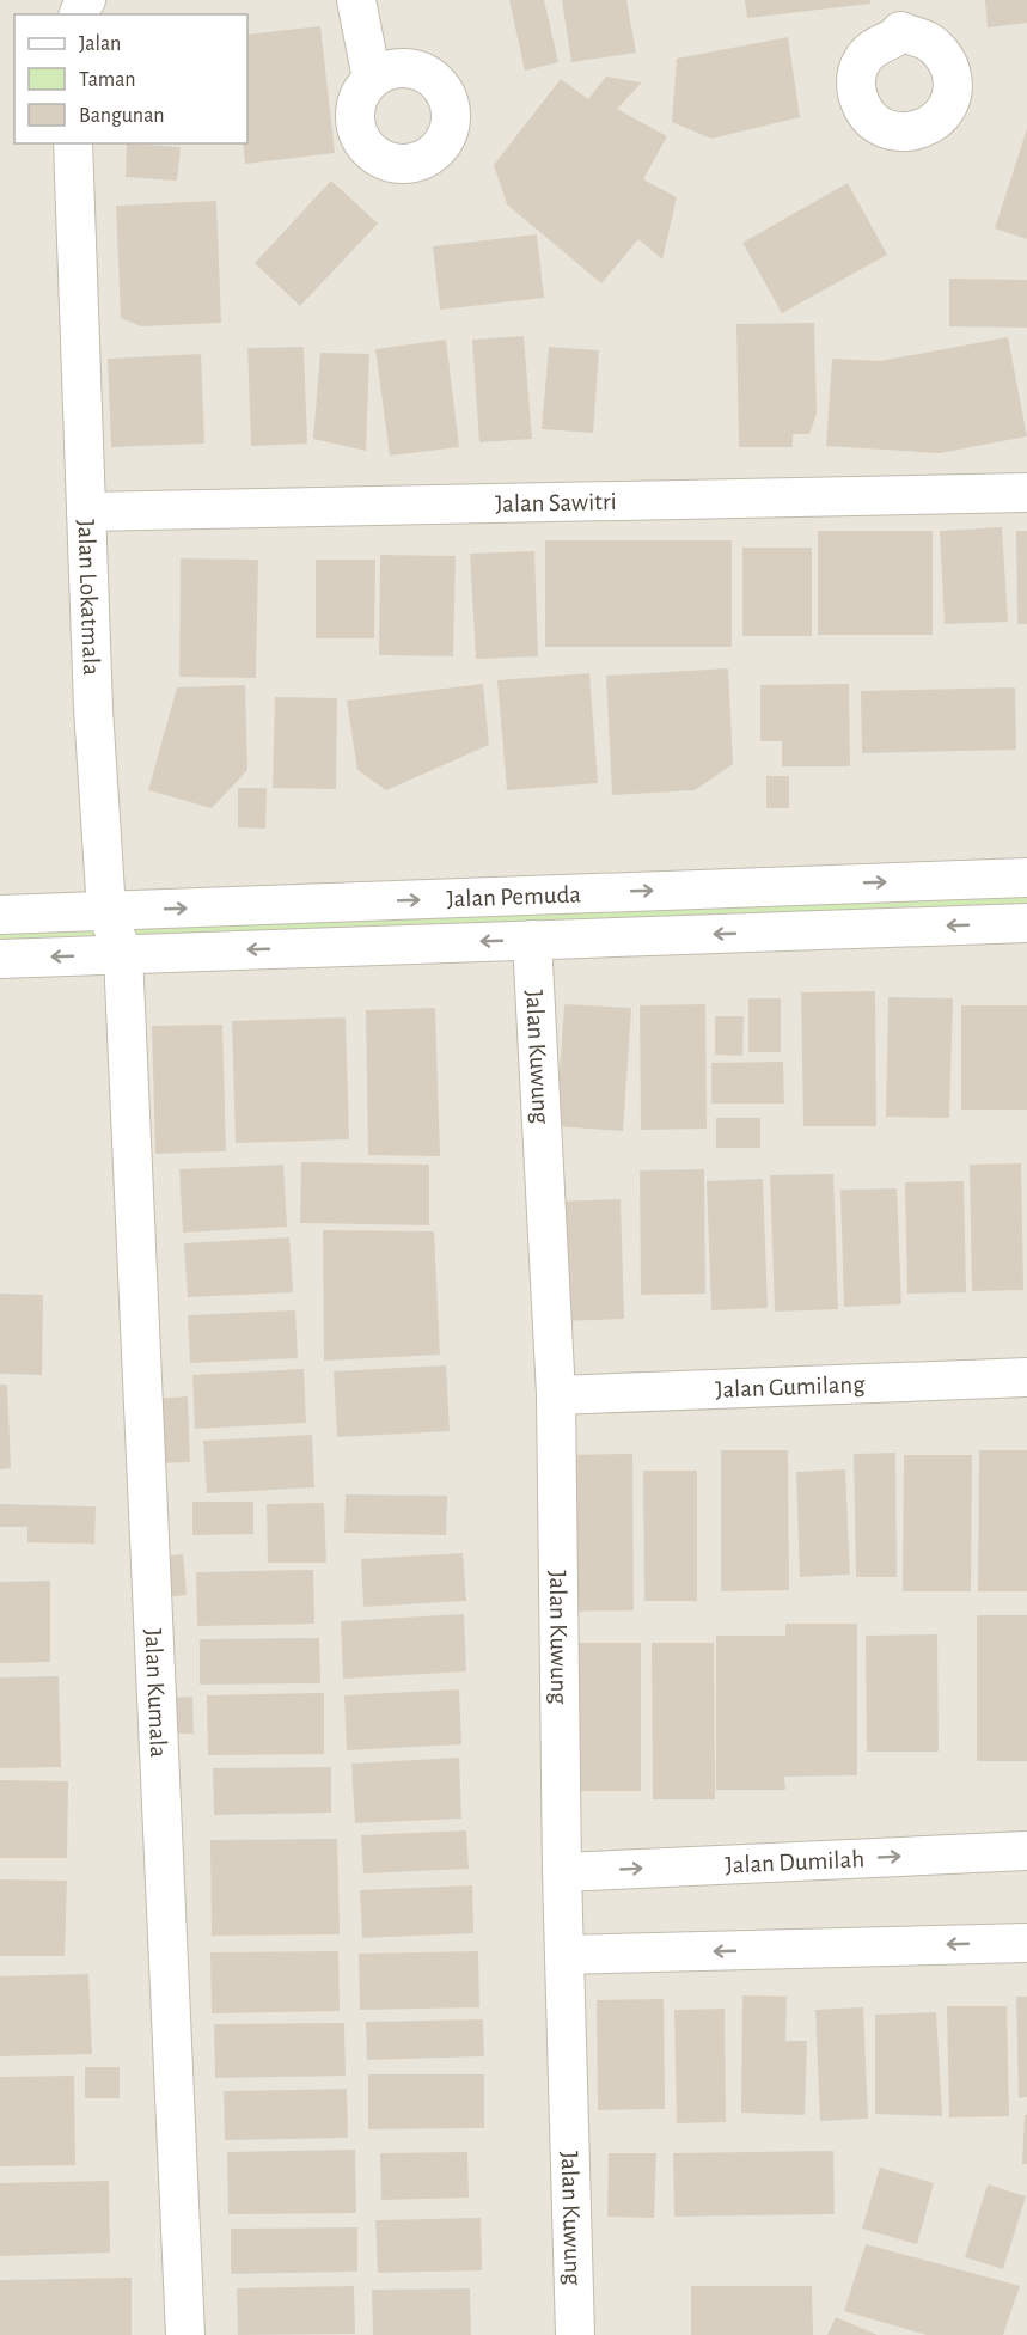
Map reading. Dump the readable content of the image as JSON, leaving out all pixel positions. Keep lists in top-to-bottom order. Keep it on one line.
{"streets":{"street":["Jalan Sawitri","Jalan Lokatmala","Jalan Pemuda","Jalan Kuwung","Jalan Gumilang","Jalan Kumala","Jalan Dumilah"]},"crossings":[["Jalan Sawitri","Jalan Lokatmala"],["Jalan Lokatmala","Jalan Pemuda"],["Jalan Lokatmala","Jalan Kumala"],["Jalan Pemuda","Jalan Kuwung"],["Jalan Kuwung","Jalan Gumilang"],["Jalan Kuwung","Jalan Dumilah"]],"legend":["Jalan","Taman","Bangunan"]}
